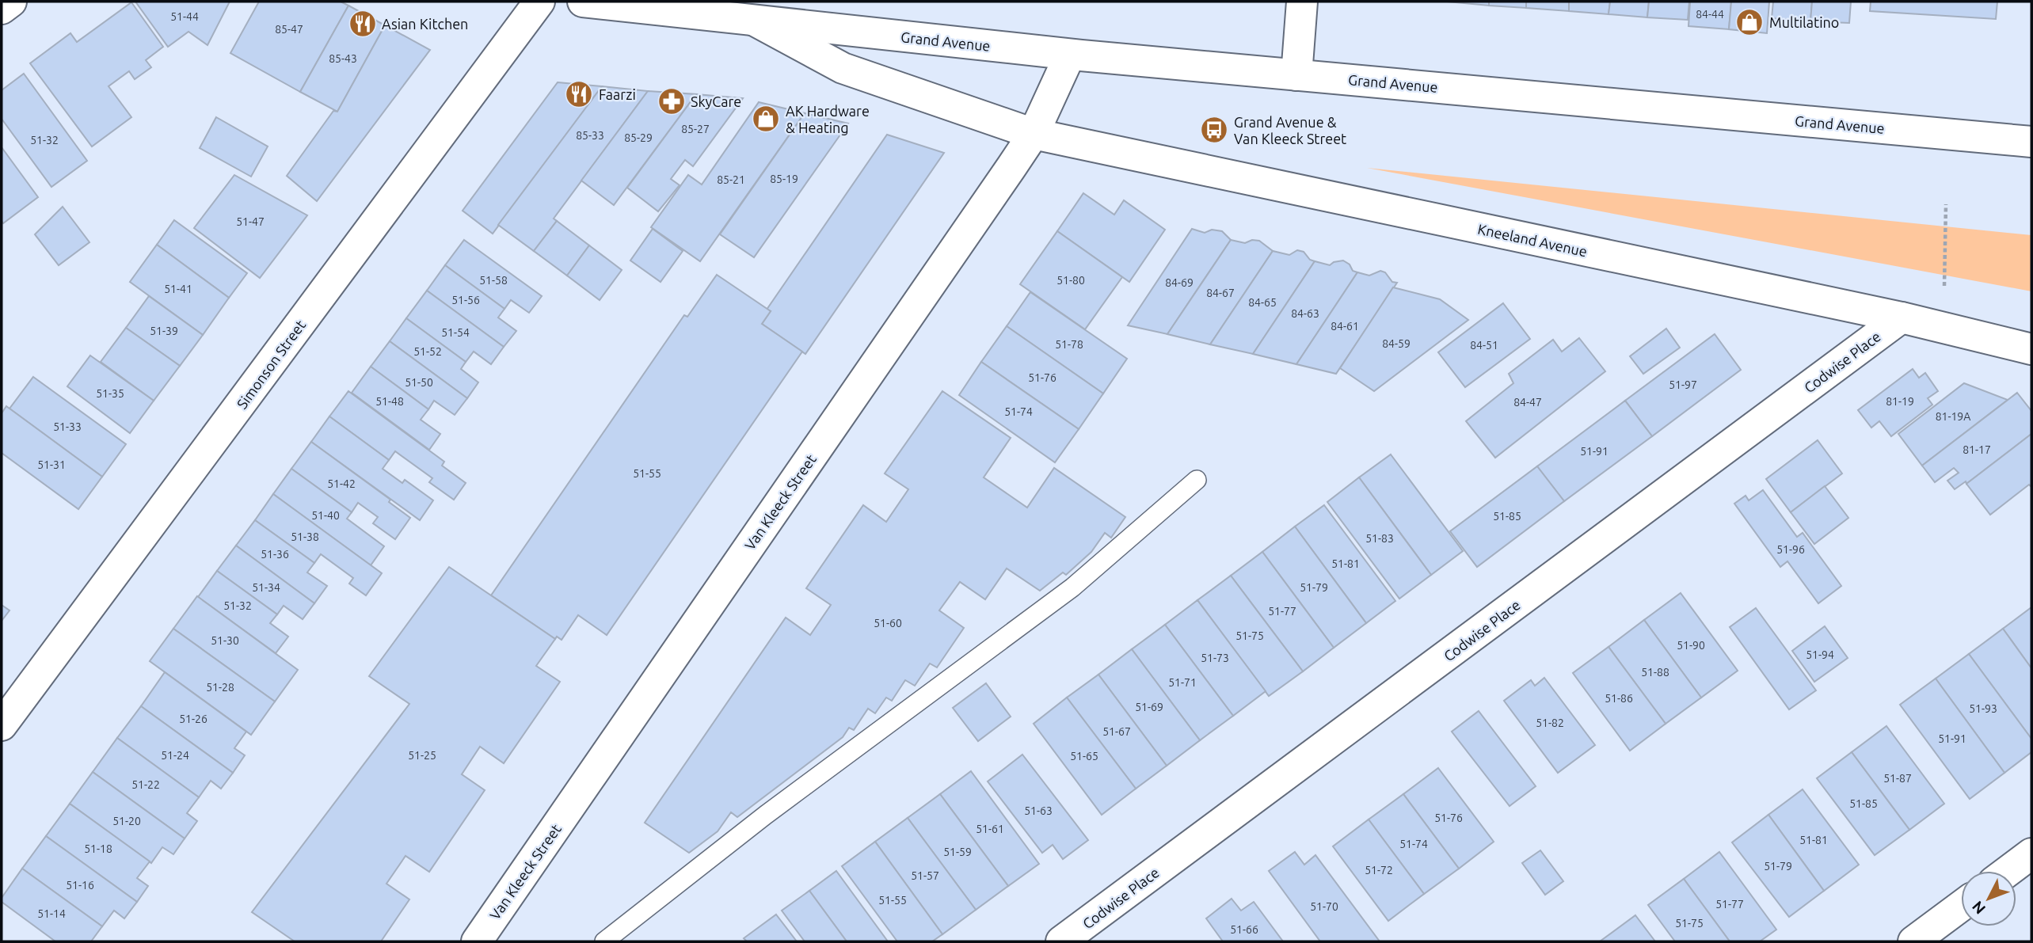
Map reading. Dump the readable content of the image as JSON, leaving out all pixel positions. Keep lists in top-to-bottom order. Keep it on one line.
{"streets":{"street":["Grand Avenue","Kneeland Avenue","Codwise Place","Simonson Street","Van Kleeck Street"]},"crossings":[["Grand Avenue","Kneeland Avenue"],["Grand Avenue","Van Kleeck Street"],["Kneeland Avenue","Codwise Place"],["Kneeland Avenue","Van Kleeck Street"]],"places":{"shop":["Multilatino","AK Hardware & Heating"],"restaurant":["Asian Kitchen","Faarzi"],"pharmacy":["SkyCare"],"bus stop":["Grand Avenue & Van Kleeck Street"]},"house_numbers":["84-44","51-44","85-47","85-43","85-27","85-33","85-29","51-32","85-19","85-21","51-47","51-58","51-80","84-69","51-41","84-67","51-56","84-65","84-63","84-61","51-39","51-54","84-59","51-78","84-51","51-52","51-76","51-50","51-97","51-35","51-48","81-19","84-47","51-74","81-19A","51-33","81-17","51-91","51-31","51-55","51-42","51-40","51-85","51-38","51-83","51-96","51-36","51-81","51-34","51-79","51-32","51-77","51-60","51-75","51-30","51-90","51-94","51-73","51-88","51-71","51-28","51-86","51-69","51-93","51-26","51-82","51-67","51-91","51-24","51-25","51-65","51-87","51-22","51-85","51-63","51-76","51-20","51-61","51-81","51-74","51-18","51-59","51-79","51-72","51-57","51-16","51-55","51-77","51-70","51-14","51-75","51-66"],"north":"bottom left"}
